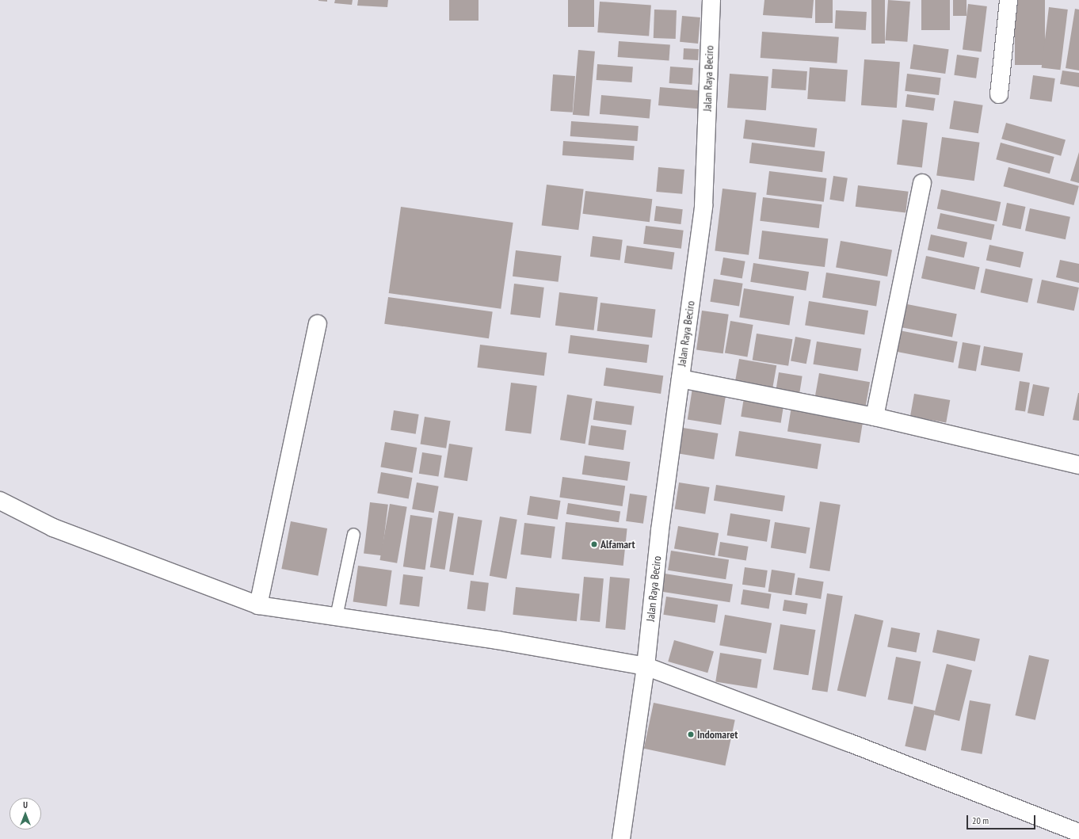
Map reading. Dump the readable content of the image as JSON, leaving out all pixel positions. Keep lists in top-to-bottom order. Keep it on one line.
{"streets":{"street":["Jalan Raya Beciro"]},"places":["Alfamart","Indomaret"],"scale_bar":"20 m","north":"top"}
